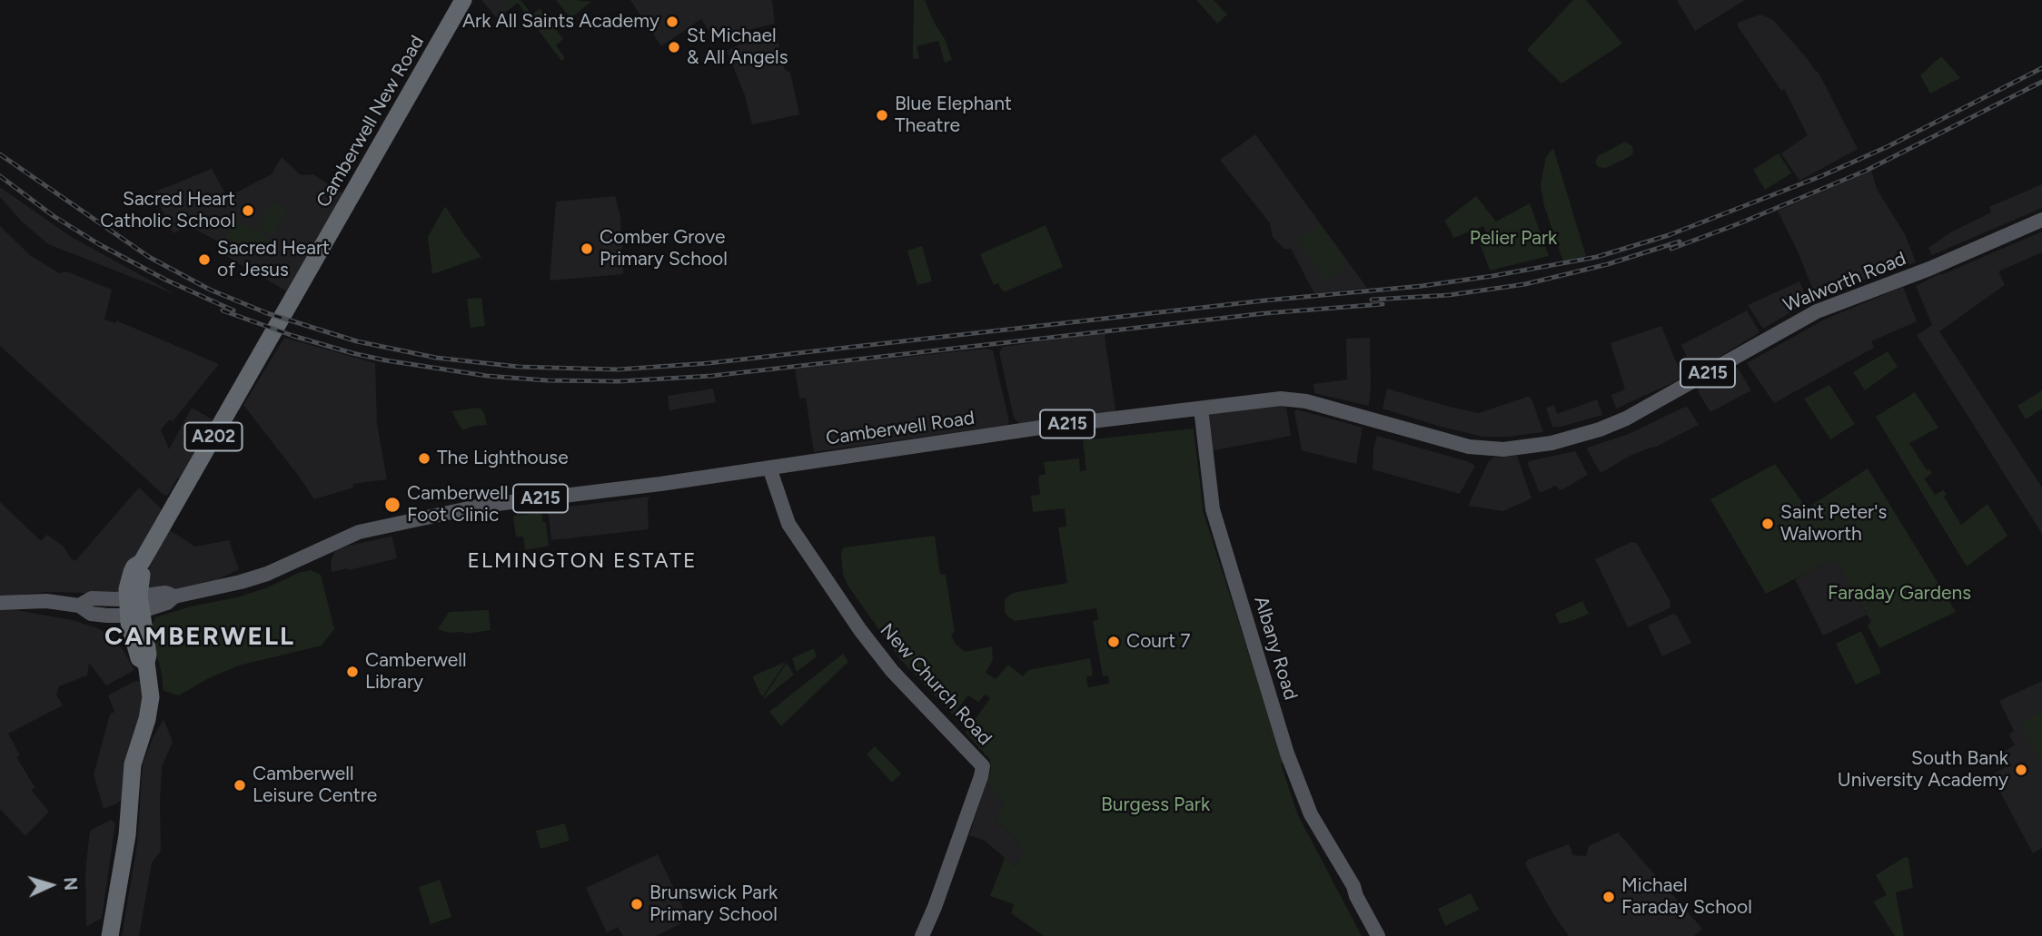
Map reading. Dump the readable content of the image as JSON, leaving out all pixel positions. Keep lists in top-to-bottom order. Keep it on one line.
{"streets":{"highway":["Camberwell New Road","A202"],"main road":["Walworth Road","A215","Camberwell Road","Albany Road","New Church Road"]},"crossings":[["Camberwell New Road","A215"],["Camberwell New Road","Camberwell Road"],["Camberwell New Road","A202"],["Walworth Road","Camberwell Road"],["A215","Camberwell Road"],["A215","A202"],["Camberwell Road","A202"],["Camberwell Road","Albany Road"],["Camberwell Road","New Church Road"]],"districts":["ELMINGTON ESTATE","CAMBERWELL"],"parks":["Pelier Park","Faraday Gardens","Burgess Park"],"places":["Ark All Saints Academy","St Michael & All Angels","Blue Elephant Theatre","Sacred Heart Catholic School","Comber Grove Primary School","Sacred Heart of Jesus","The Lighthouse","Camberwell Foot Clinic","Saint Peter's Walworth","Court 7","Camberwell Library","South Bank University Academy","Camberwell Leisure Centre","Michael Faraday School","Brunswick Park Primary School"],"north":"right"}
